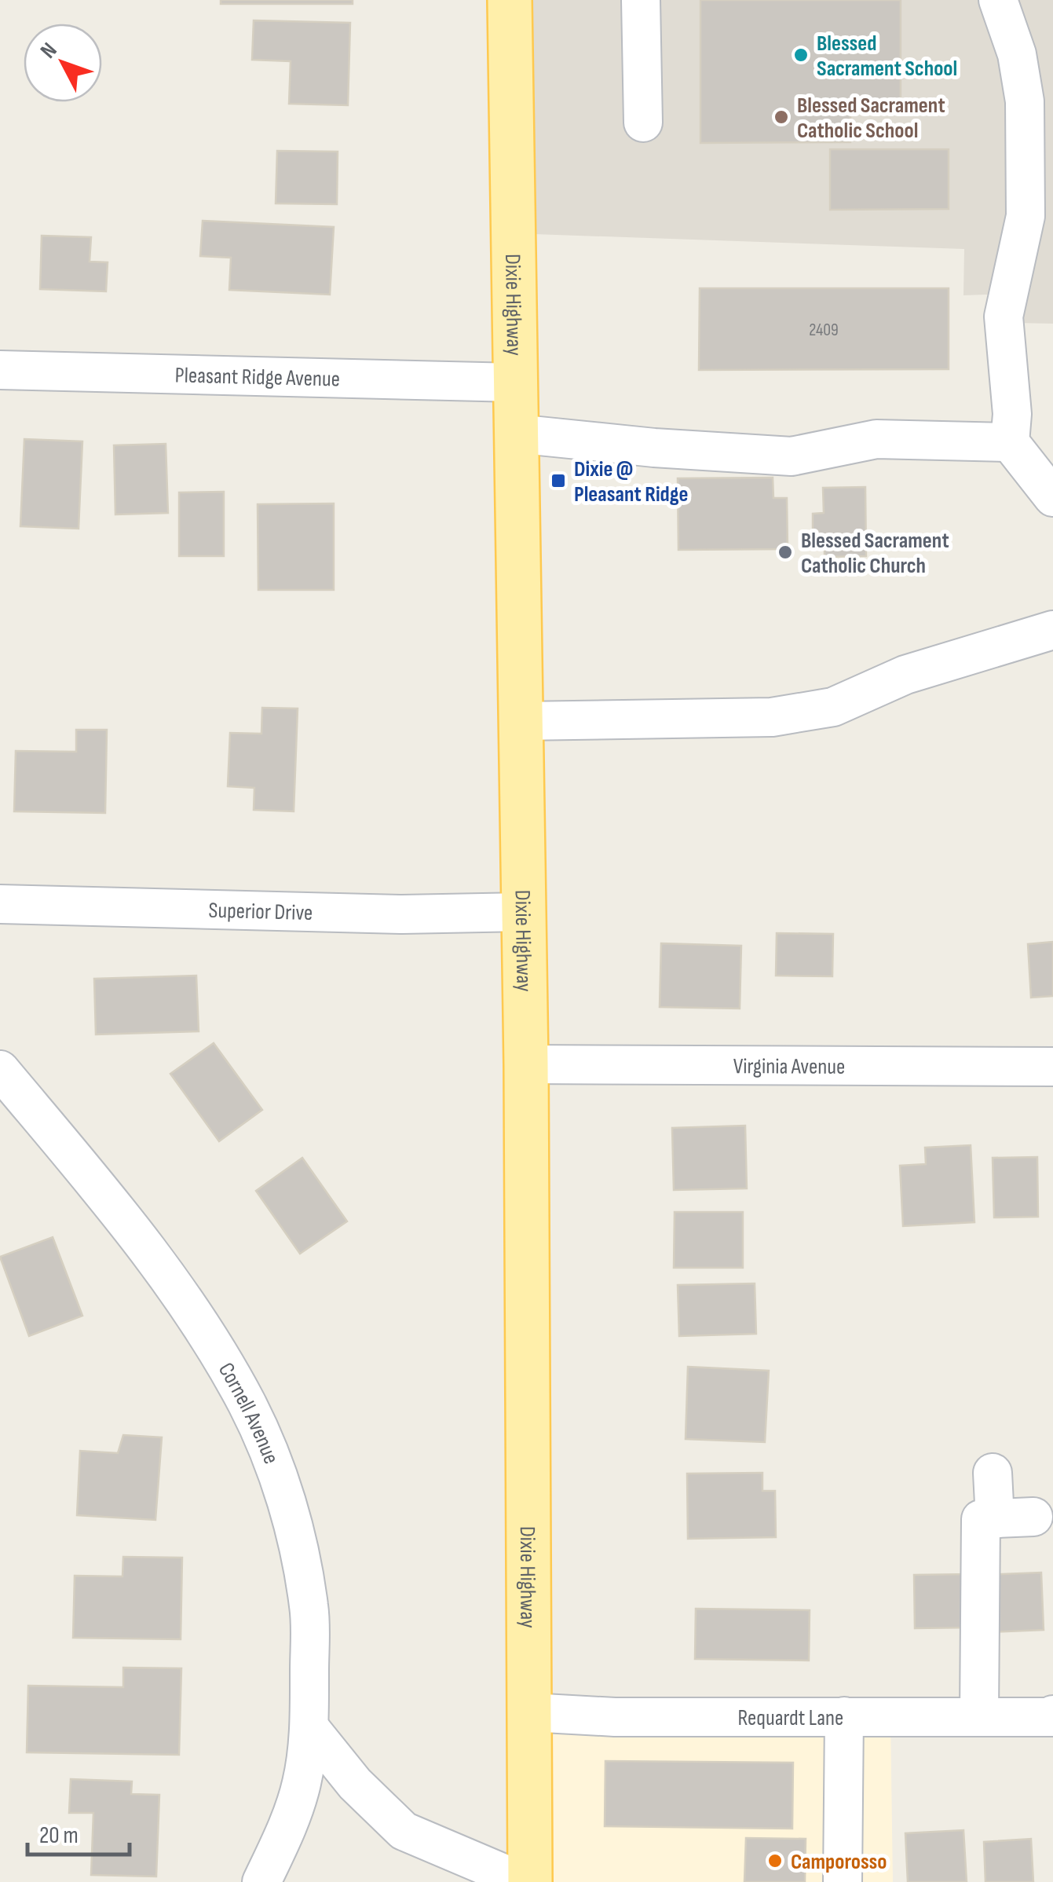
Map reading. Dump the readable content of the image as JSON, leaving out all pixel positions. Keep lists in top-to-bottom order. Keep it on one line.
{"streets":{"main road":["Dixie Highway"],"street":["Pleasant Ridge Avenue","Superior Drive","Virginia Avenue","Cornell Avenue","Requardt Lane"]},"crossings":[["Dixie Highway","Pleasant Ridge Avenue"],["Dixie Highway","Superior Drive"],["Dixie Highway","Virginia Avenue"],["Dixie Highway","Requardt Lane"]],"places":{"other":["Blessed Sacrament School","Blessed Sacrament Catholic School","Blessed Sacrament Catholic Church","Camporosso"],"transit":["Dixie @ Pleasant Ridge"]},"house_numbers":["2409"],"scale_bar":"20 m","north":"top left"}
